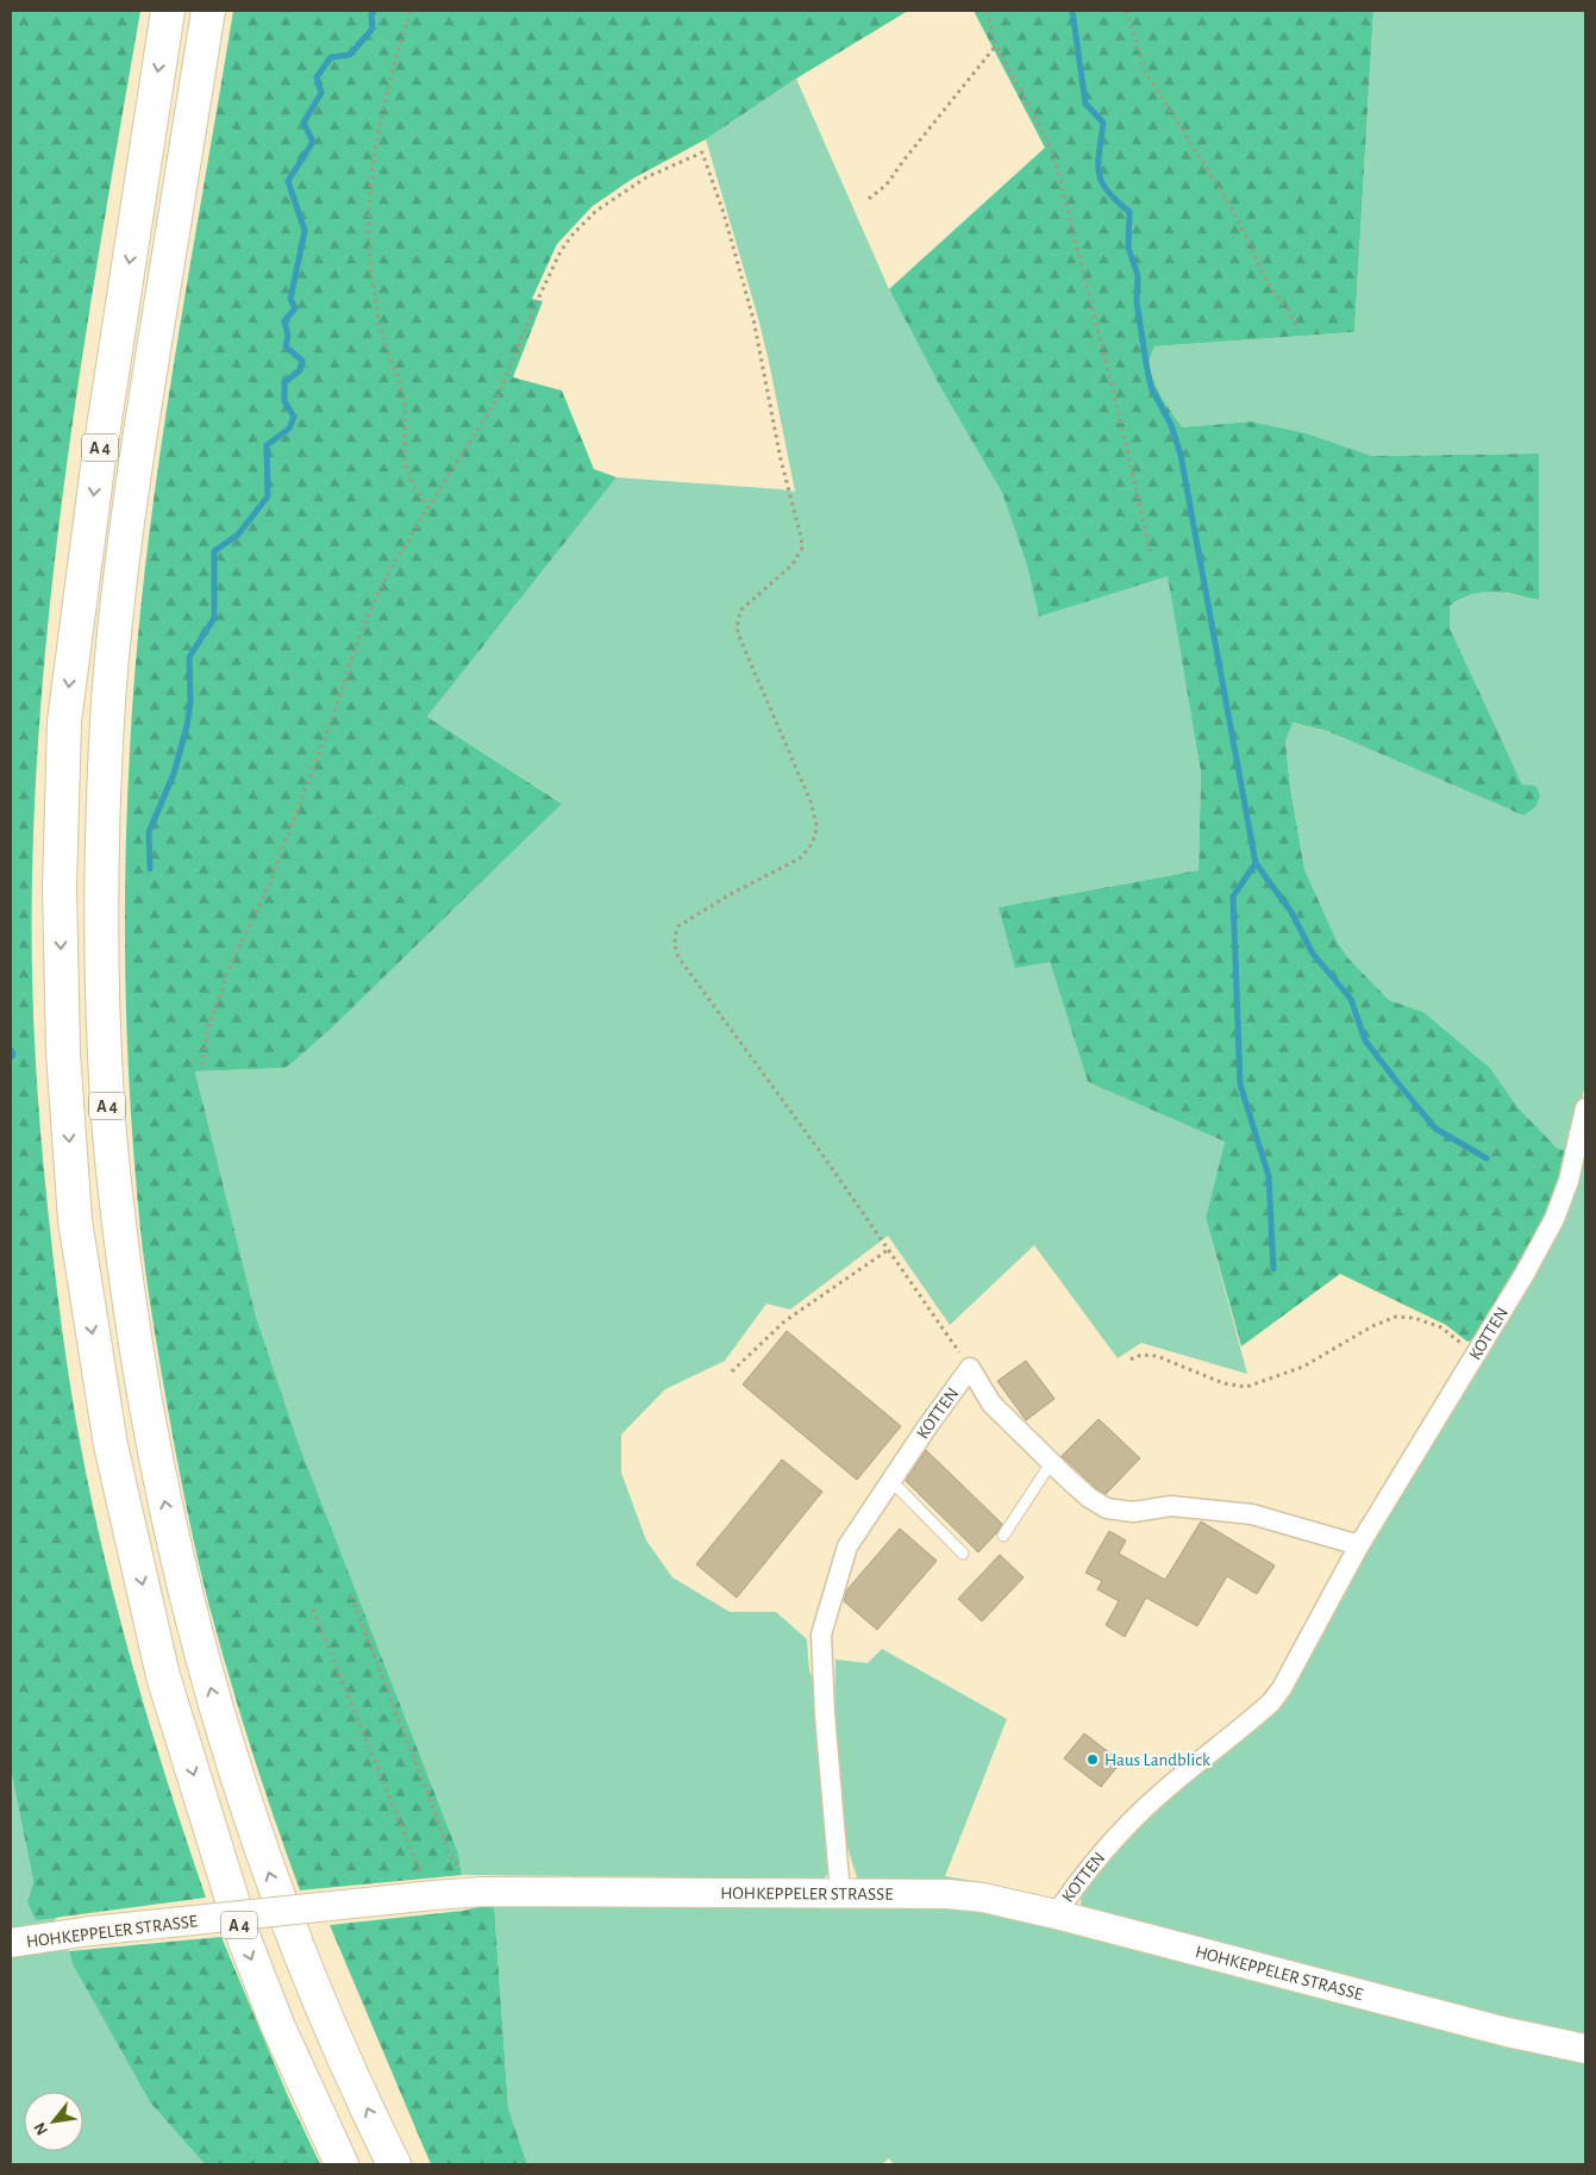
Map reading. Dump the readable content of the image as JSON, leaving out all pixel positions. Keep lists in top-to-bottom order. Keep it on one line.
{"streets":{"highway":["A 4"],"street":["KOTTEN","HOHKEPPELER STRASSE"]},"crossings":[["KOTTEN","HOHKEPPELER STRASSE"]],"places":["Haus Landblick"],"north":"bottom left"}
